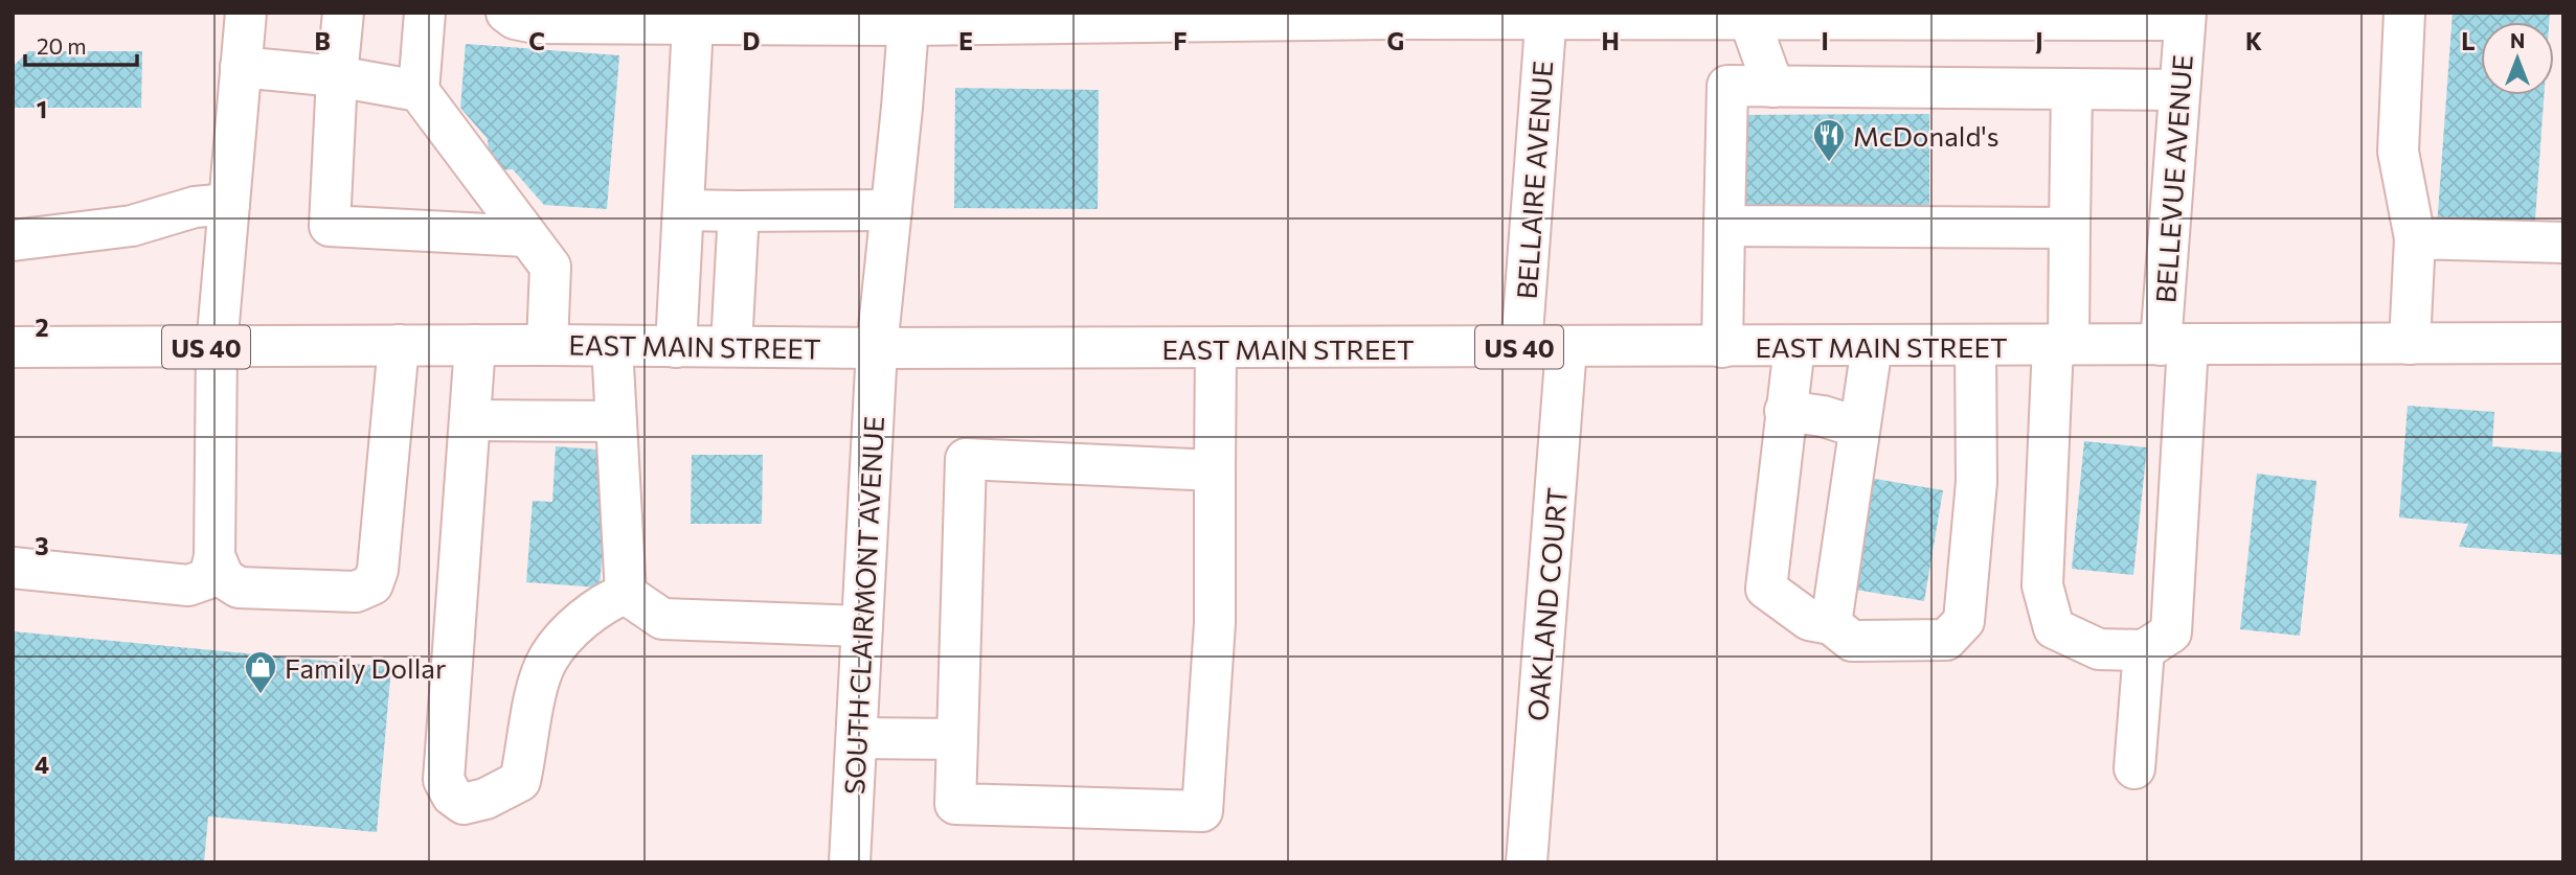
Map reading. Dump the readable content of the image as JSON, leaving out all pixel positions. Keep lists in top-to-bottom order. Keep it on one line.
{"streets":{"main road":["BELLEVUE AVENUE","BELLAIRE AVENUE","EAST MAIN STREET","US 40","OAKLAND COURT","SOUTH CLAIRMONT AVENUE"]},"crossings":[["BELLEVUE AVENUE","EAST MAIN STREET"],["BELLAIRE AVENUE","EAST MAIN STREET"],["EAST MAIN STREET","OAKLAND COURT"],["EAST MAIN STREET","SOUTH CLAIRMONT AVENUE"]],"places":{"restaurant":["McDonald's"],"shop":["Family Dollar"]},"scale_bar":"20 m","north":"top","grid":{"columns":["B","C","D","E","F","G","H","I","J","K","L"],"rows":["1","2","3","4"]}}
